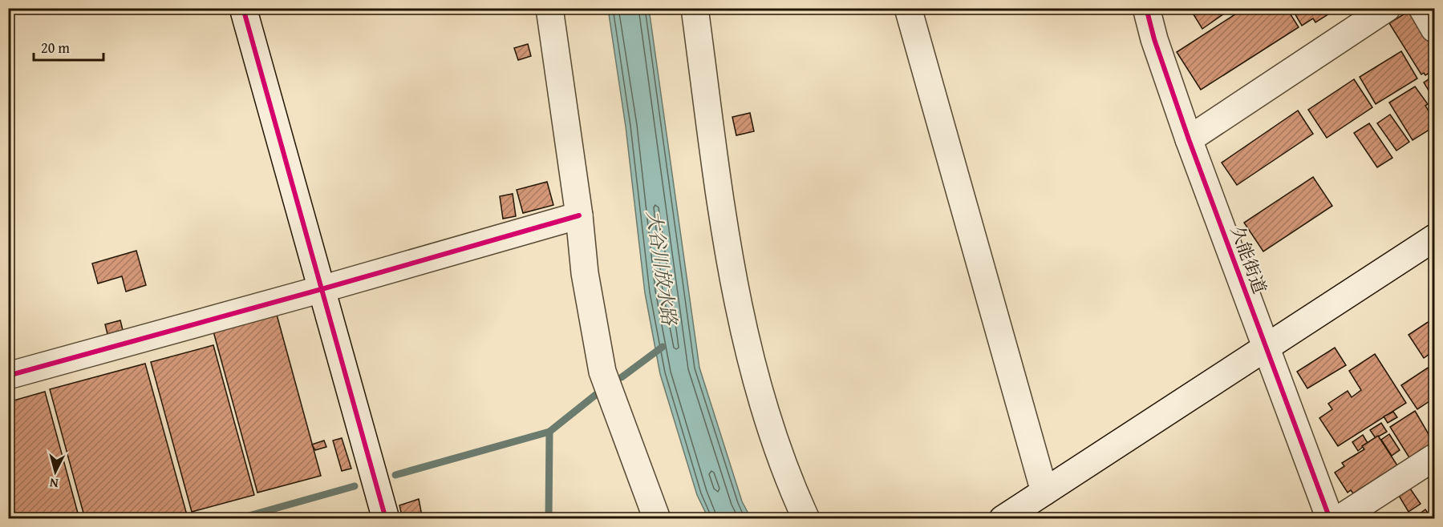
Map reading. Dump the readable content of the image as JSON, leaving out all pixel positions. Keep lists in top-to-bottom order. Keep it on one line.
{"streets":{"street":["久能街道"]},"water":["大谷川放水路"],"scale_bar":"20 m","north":"bottom"}
